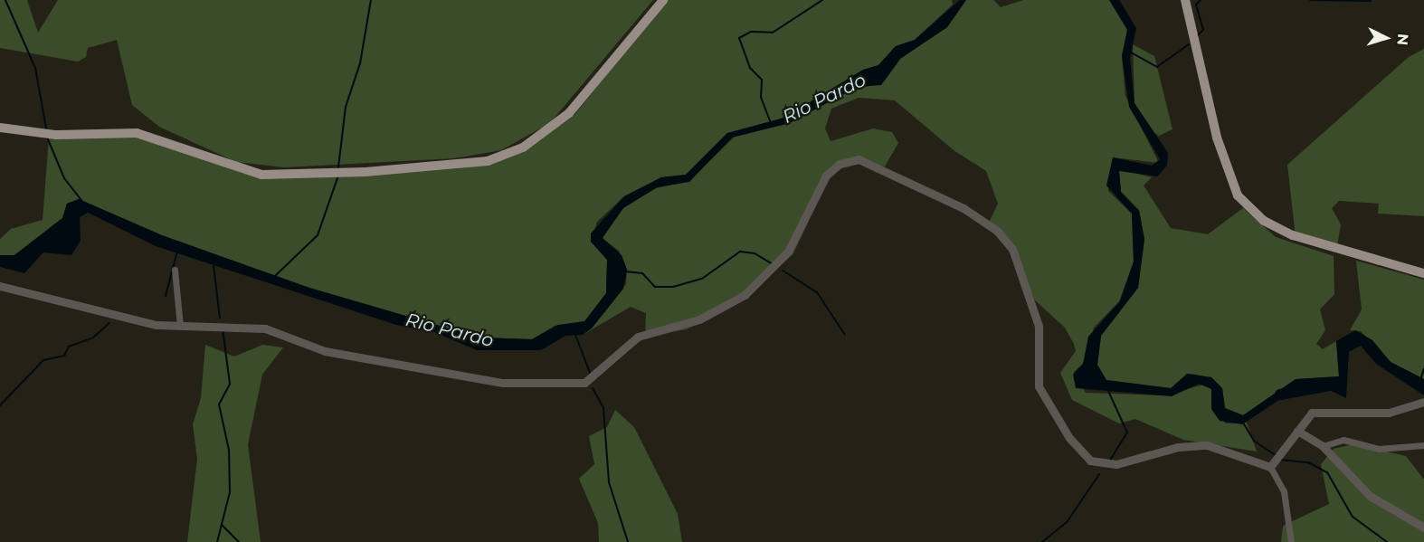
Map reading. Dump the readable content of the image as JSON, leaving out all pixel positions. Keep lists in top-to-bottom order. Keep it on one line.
{"water":["Rio Pardo"],"north":"right"}
